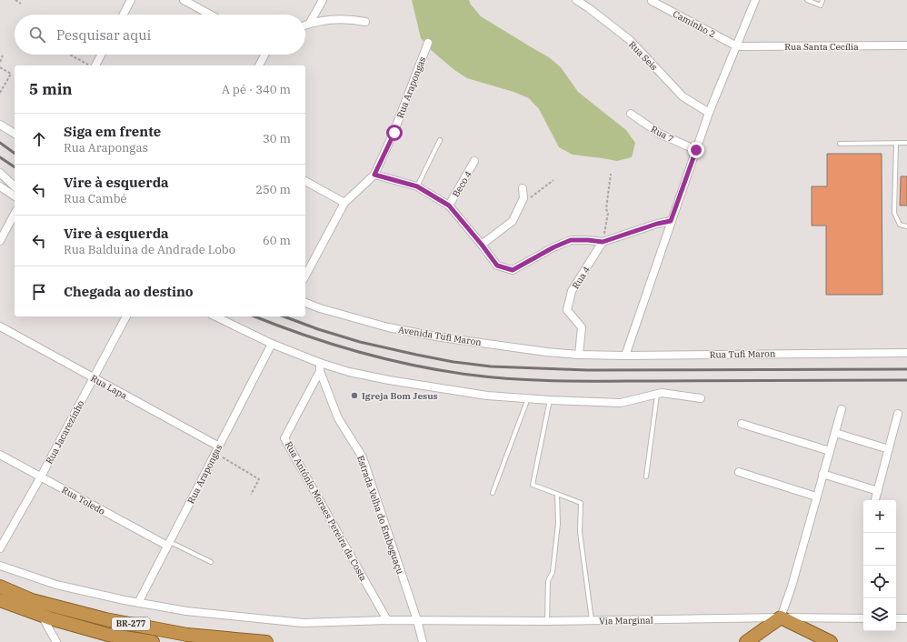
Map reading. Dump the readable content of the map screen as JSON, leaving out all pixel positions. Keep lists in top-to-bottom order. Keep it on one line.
{"streets":{"highway":["BR-277"],"street":["Caminho 2","Rua Santa Cecília","Rua Seis","Rua Arapongas","Rua 7","Beco 4","Rua 4","Avenida Tufi Maron","Rua Tufi Maron","Rua Lapa","Rua Jacarezinho","Rua Toledo","Rua Antônio Moraes Pereira da Costa","Estrada Velha do Emboguaçu","Via Marginal"]},"crossings":[["Caminho 2","Rua Santa Cecília"],["Rua Arapongas","Rua Lapa"],["Rua Arapongas","Rua Toledo"],["Rua Arapongas","Via Marginal"],["Rua 4","Avenida Tufi Maron"],["Rua 4","Rua Tufi Maron"],["Avenida Tufi Maron","Rua Tufi Maron"],["Rua Lapa","Rua Jacarezinho"],["Rua Jacarezinho","Rua Toledo"],["Rua Antônio Moraes Pereira da Costa","Estrada Velha do Emboguaçu"],["Rua Antônio Moraes Pereira da Costa","Via Marginal"],["Estrada Velha do Emboguaçu","Via Marginal"]],"places":["Igreja Bom Jesus"],"page":{"search":"Pesquisar aqui","heading":["5 min","A pé · 340 m"],"list":[["Siga em frente","Rua Arapongas","30 m"],["Vire à esquerda","Rua Cambé","250 m"],["Vire à esquerda","Rua Balduina de Andrade Lobo","60 m"],"Chegada ao destino"],"map_buttons":["+","−"]}}
